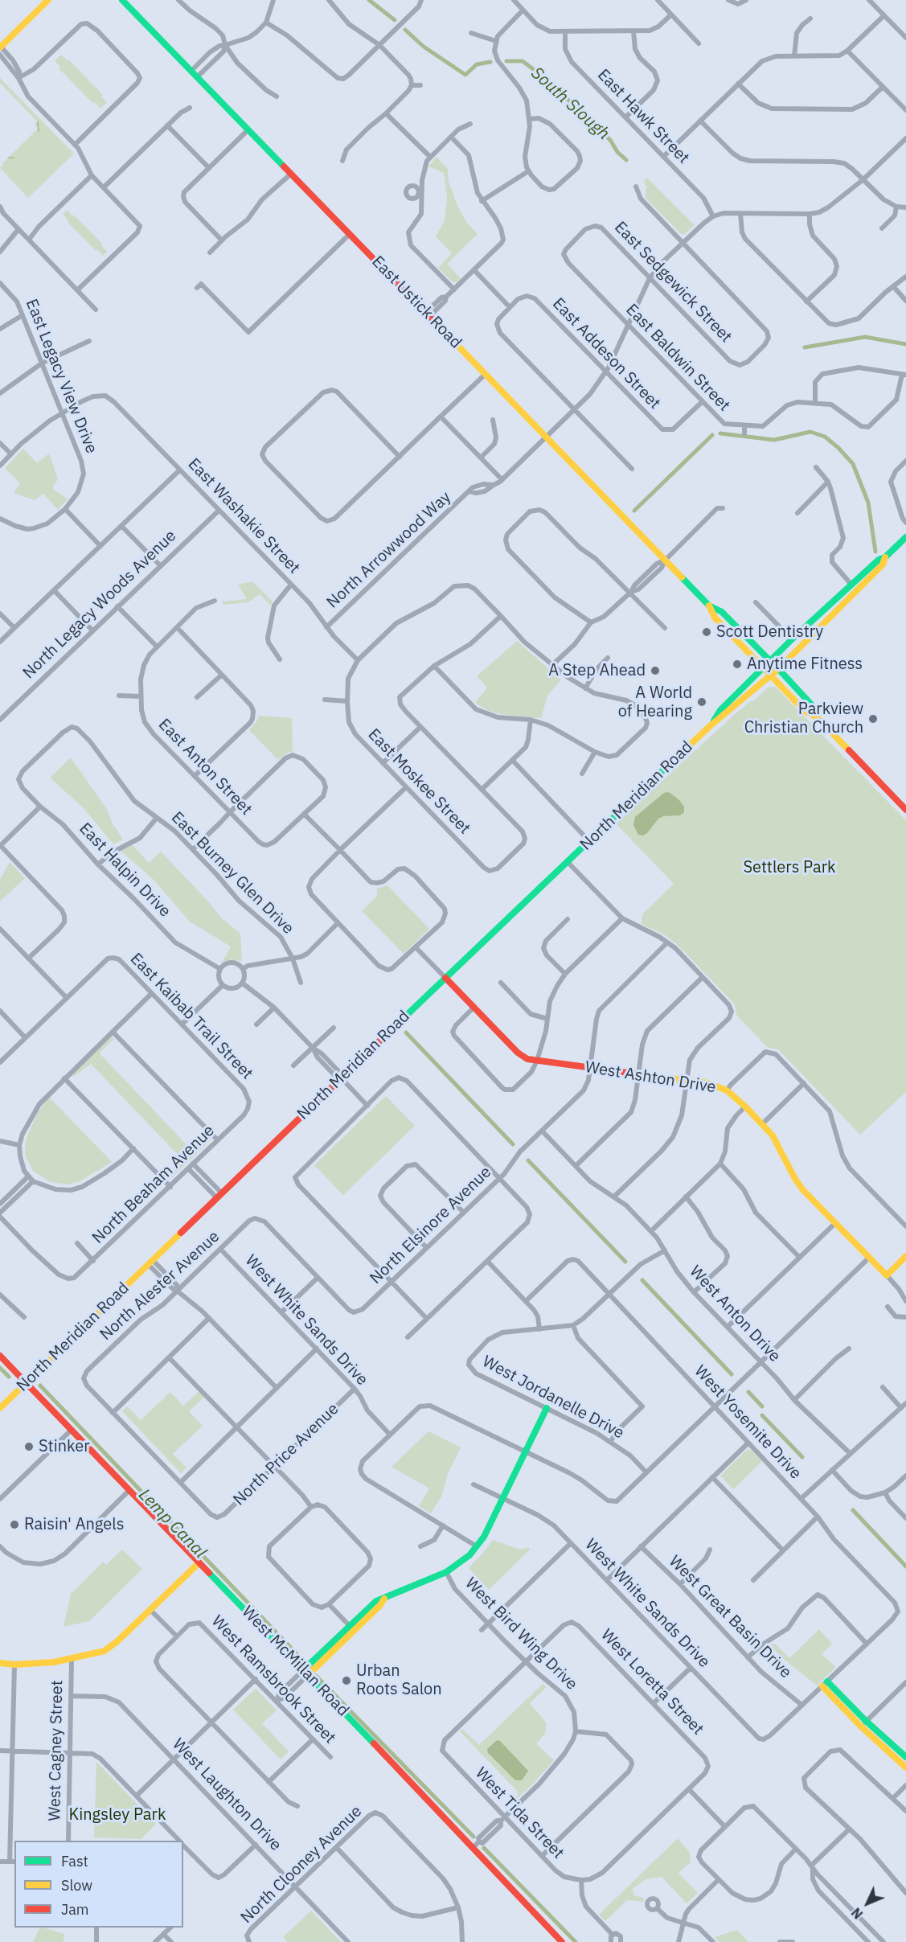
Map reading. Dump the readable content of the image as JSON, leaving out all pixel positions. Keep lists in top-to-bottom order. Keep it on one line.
{"streets":{"main road":["East Ustick Road","North Meridian Road","West Ashton Drive","West McMillan Road"],"street":["East Hawk Street","East Sedgewick Street","East Addeson Street","East Baldwin Street","East Legacy View Drive","East Washakie Street","North Arrowwood Way","North Legacy Woods Avenue","East Anton Street","East Moskee Street","East Halpin Drive","East Burney Glen Drive","East Kaibab Trail Street","North Beaham Avenue","North Elsinore Avenue","North Alester Avenue","West Anton Drive","West White Sands Drive","West Jordanelle Drive","West Yosemite Drive","North Price Avenue","West Great Basin Drive","West Bird Wing Drive","West Ramsbrook Street","West Loretta Street","West Cagney Street","West Laughton Drive","West Tida Street","North Clooney Avenue"]},"crossings":[["East Hawk Street","North Arrowwood Way"],["East Sedgewick Street","East Baldwin Street"],["East Sedgewick Street","North Arrowwood Way"],["East Ustick Road","North Arrowwood Way"],["East Ustick Road","North Meridian Road"],["East Addeson Street","East Baldwin Street"],["East Addeson Street","North Arrowwood Way"],["East Baldwin Street","North Arrowwood Way"],["East Legacy View Drive","East Washakie Street"],["East Washakie Street","North Arrowwood Way"],["East Washakie Street","North Legacy Woods Avenue"],["East Washakie Street","East Moskee Street"],["North Meridian Road","West Ashton Drive"],["North Meridian Road","West McMillan Road"],["East Halpin Drive","East Burney Glen Drive"],["East Kaibab Trail Street","North Beaham Avenue"],["West Ashton Drive","North Elsinore Avenue"],["North Elsinore Avenue","North Alester Avenue"],["North Elsinore Avenue","West Anton Drive"],["North Alester Avenue","West White Sands Drive"],["West White Sands Drive","North Price Avenue"],["West White Sands Drive","West Great Basin Drive"],["West Bird Wing Drive","West Loretta Street"],["West Bird Wing Drive","West Tida Street"],["West Loretta Street","West Tida Street"],["West Cagney Street","West Laughton Drive"],["West Laughton Drive","North Clooney Avenue"]],"water":["South Slough","Lemp Canal"],"parks":["Settlers Park","Kingsley Park"],"places":["Scott Dentistry","Anytime Fitness","A Step Ahead","A World of Hearing","Parkview Christian Church","Stinker","Raisin' Angels","Urban Roots Salon"],"legend":["Fast","Slow","Jam"],"north":"bottom left"}
